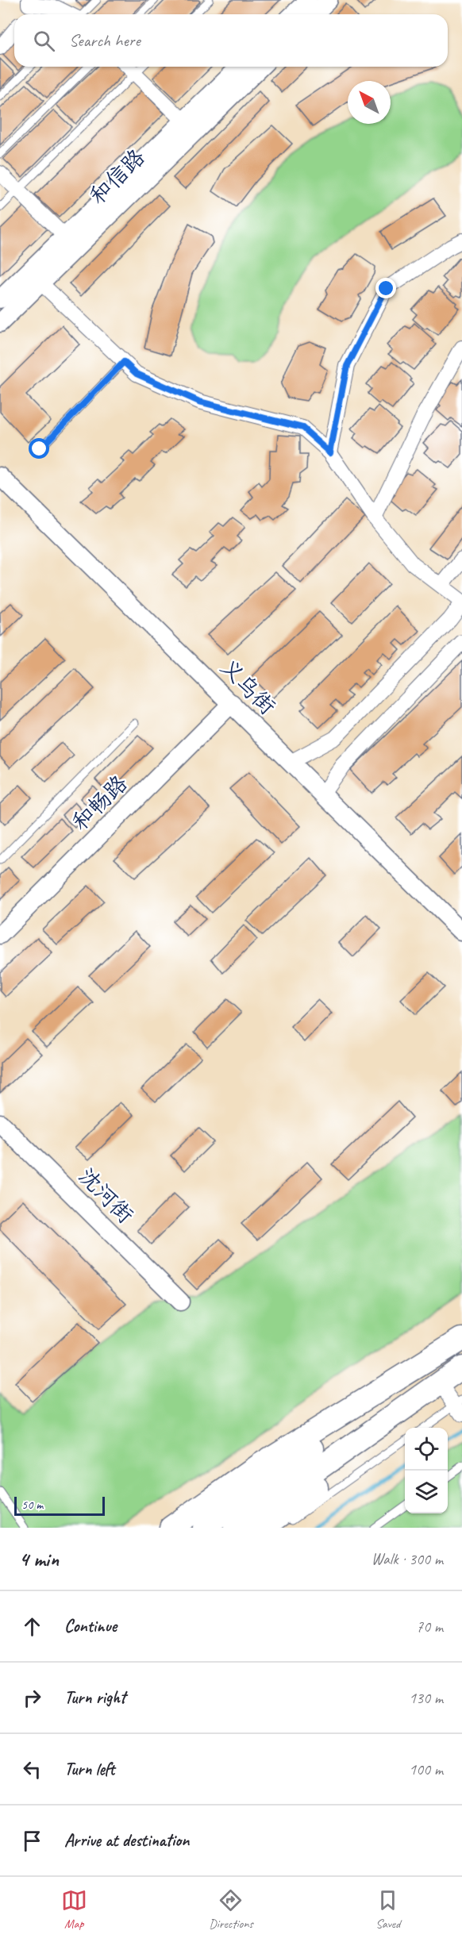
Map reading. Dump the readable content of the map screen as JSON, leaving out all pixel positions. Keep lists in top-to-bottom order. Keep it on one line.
{"streets":{"street":["和信路","义乌街","和畅路","沈河街"]},"crossings":[["义乌街","和畅路"]],"scale_bar":"50 m","north":"top left","page":{"search":"Search here","scale":"50 m","heading":["4 min","Walk · 300 m"],"list":[["Continue","70 m"],["Turn right","130 m"],["Turn left","100 m"],"Arrive at destination"],"nav":["Map","Directions","Saved"]}}
